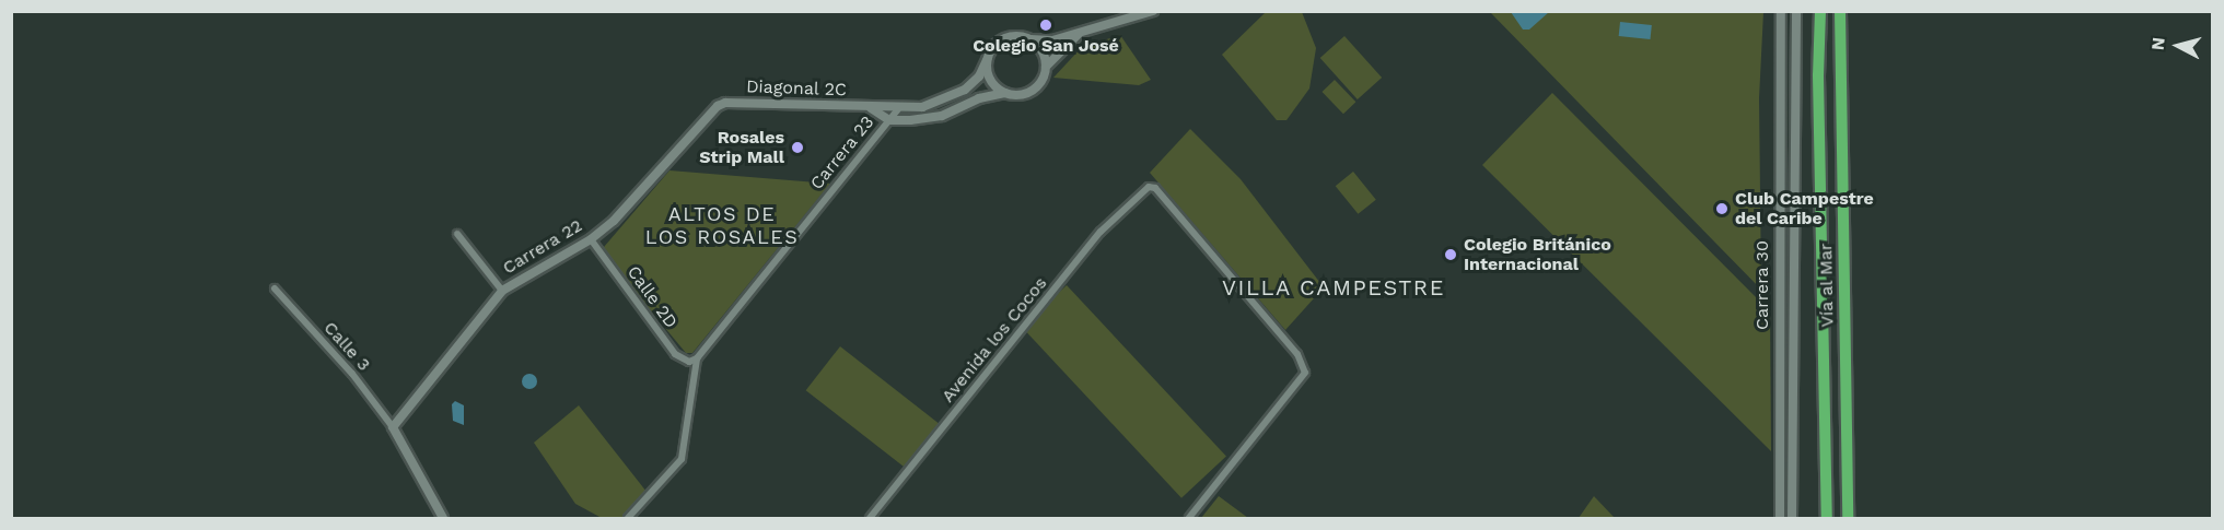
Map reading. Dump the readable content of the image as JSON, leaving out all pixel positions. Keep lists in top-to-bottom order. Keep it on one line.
{"streets":{"highway":["Vía al Mar"],"street":["Diagonal 2C","Carrera 23","Carrera 22","Carrera 30","Calle 2D","Avenida los Cocos","Calle 3"]},"crossings":[["Diagonal 2C","Carrera 23"],["Diagonal 2C","Carrera 22"],["Carrera 23","Calle 2D"],["Carrera 22","Calle 2D"],["Carrera 22","Calle 3"]],"districts":["ALTOS DE LOS ROSALES","VILLA CAMPESTRE"],"places":["Colegio San José","Rosales Strip Mall","Club Campestre del Caribe","Colegio Británico Internacional"],"north":"left"}
